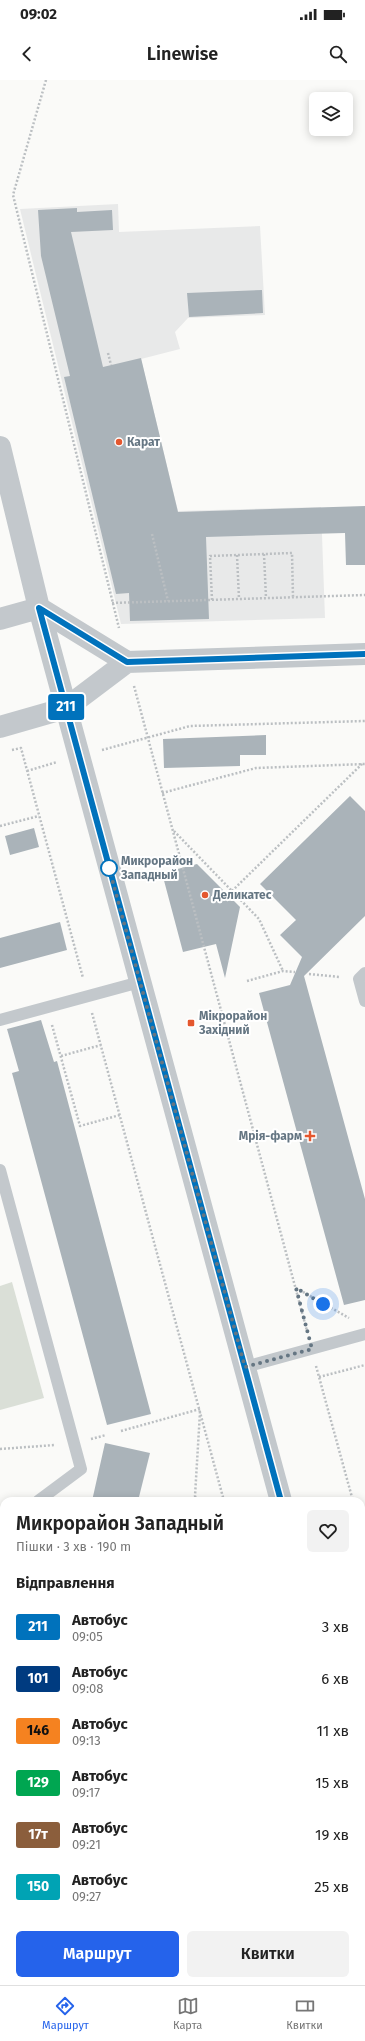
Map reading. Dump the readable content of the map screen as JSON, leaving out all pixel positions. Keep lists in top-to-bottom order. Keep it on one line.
{"places":{"other":["Карат","Микрорайон Западный","Деликатес"],"transit":["Мікрорайон Західний"],"health":["Мрія-фарм"]},"lines":["bus line 211"],"page":{"status":"09:02","header":"Linewise","on_map":"211","heading":[["Микрорайон Западный","Пішки · 3 хв · 190 m"],"Відправлення"],"list":[{"mark":"211","name":"Автобус","note":"09:05","value":"3 хв"},{"mark":"101","name":"Автобус","note":"09:08","value":"6 хв"},{"mark":"146","name":"Автобус","note":"09:13","value":"11 хв"},{"mark":"129","name":"Автобус","note":"09:17","value":"15 хв"},{"mark":"17т","name":"Автобус","note":"09:21","value":"19 хв"},{"mark":"150","name":"Автобус","note":"09:27","value":"25 хв"}],"buttons":["Маршрут","Квитки"],"tabs":["Маршрут","Карта","Квитки"]}}
